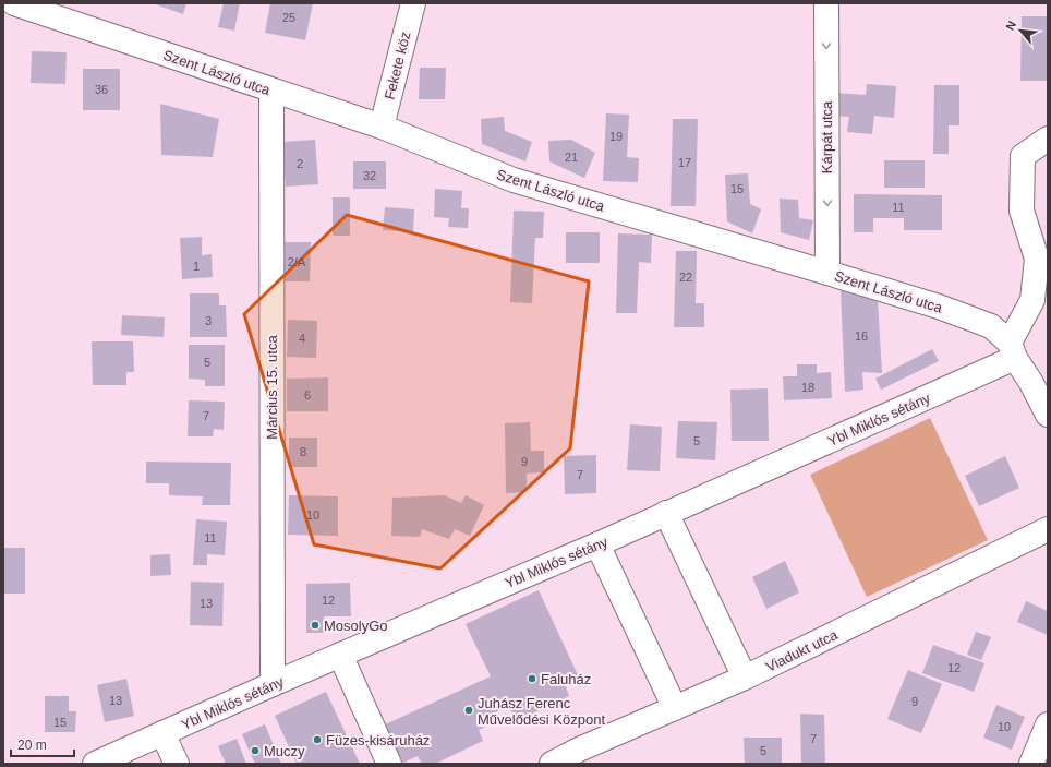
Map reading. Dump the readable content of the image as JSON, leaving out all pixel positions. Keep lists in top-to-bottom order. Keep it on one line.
{"streets":{"street":["Fekete köz","Szent László utca","Kárpát utca","Március 15. utca","Ybl Miklós sétány","Viadukt utca"]},"crossings":[["Fekete köz","Szent László utca"],["Szent László utca","Kárpát utca"],["Szent László utca","Március 15. utca"],["Szent László utca","Ybl Miklós sétány"],["Március 15. utca","Ybl Miklós sétány"]],"places":["MosolyGo","Faluház","Juhász Ferenc Művelődési Központ","Füzes-kisáruház","Muczy"],"house_numbers":["25","36","19","21","17","2","32","15","11","2/A","1","22","3","16","4","5","18","6","7","5","8","9","7","10","11","12","13","12","13","9","15","10","7","5"],"scale_bar":"20 m","north":"top left"}
